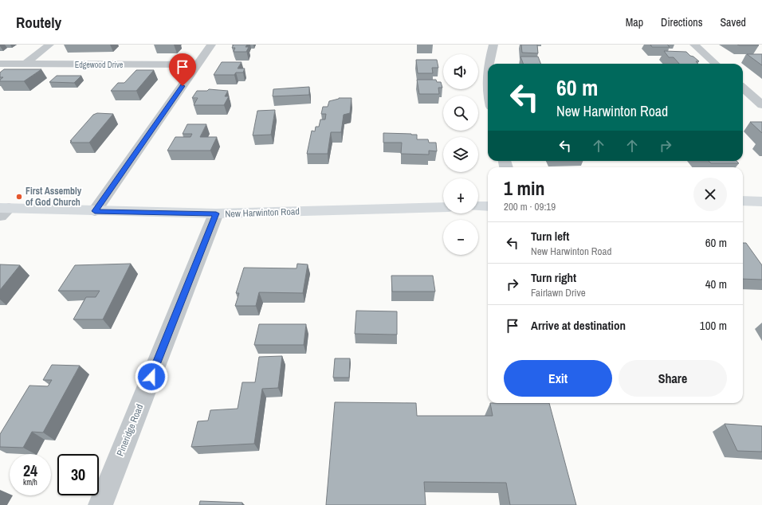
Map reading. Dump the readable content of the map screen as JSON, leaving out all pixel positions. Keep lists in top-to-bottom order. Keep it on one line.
{"streets":{"main road":["New Harwinton Road"],"street":["Edgewood Drive","Pineridge Road"]},"crossings":[["New Harwinton Road","Pineridge Road"]],"places":["First Assembly of God Church"],"page":{"header":"Routely","nav":["Map","Directions","Saved"],"map_buttons":["+","−"],"turn":["60 m","New Harwinton Road"],"heading":["1 min","200 m · 09:19"],"list":[{"name":"Turn left","note":"New Harwinton Road","value":"60 m"},{"name":"Turn right","note":"Fairlawn Drive","value":"40 m"},{"name":"Arrive at destination","value":"100 m"}],"buttons":["Exit","Share"],"speed":"24 km/h","limit":"30"}}
